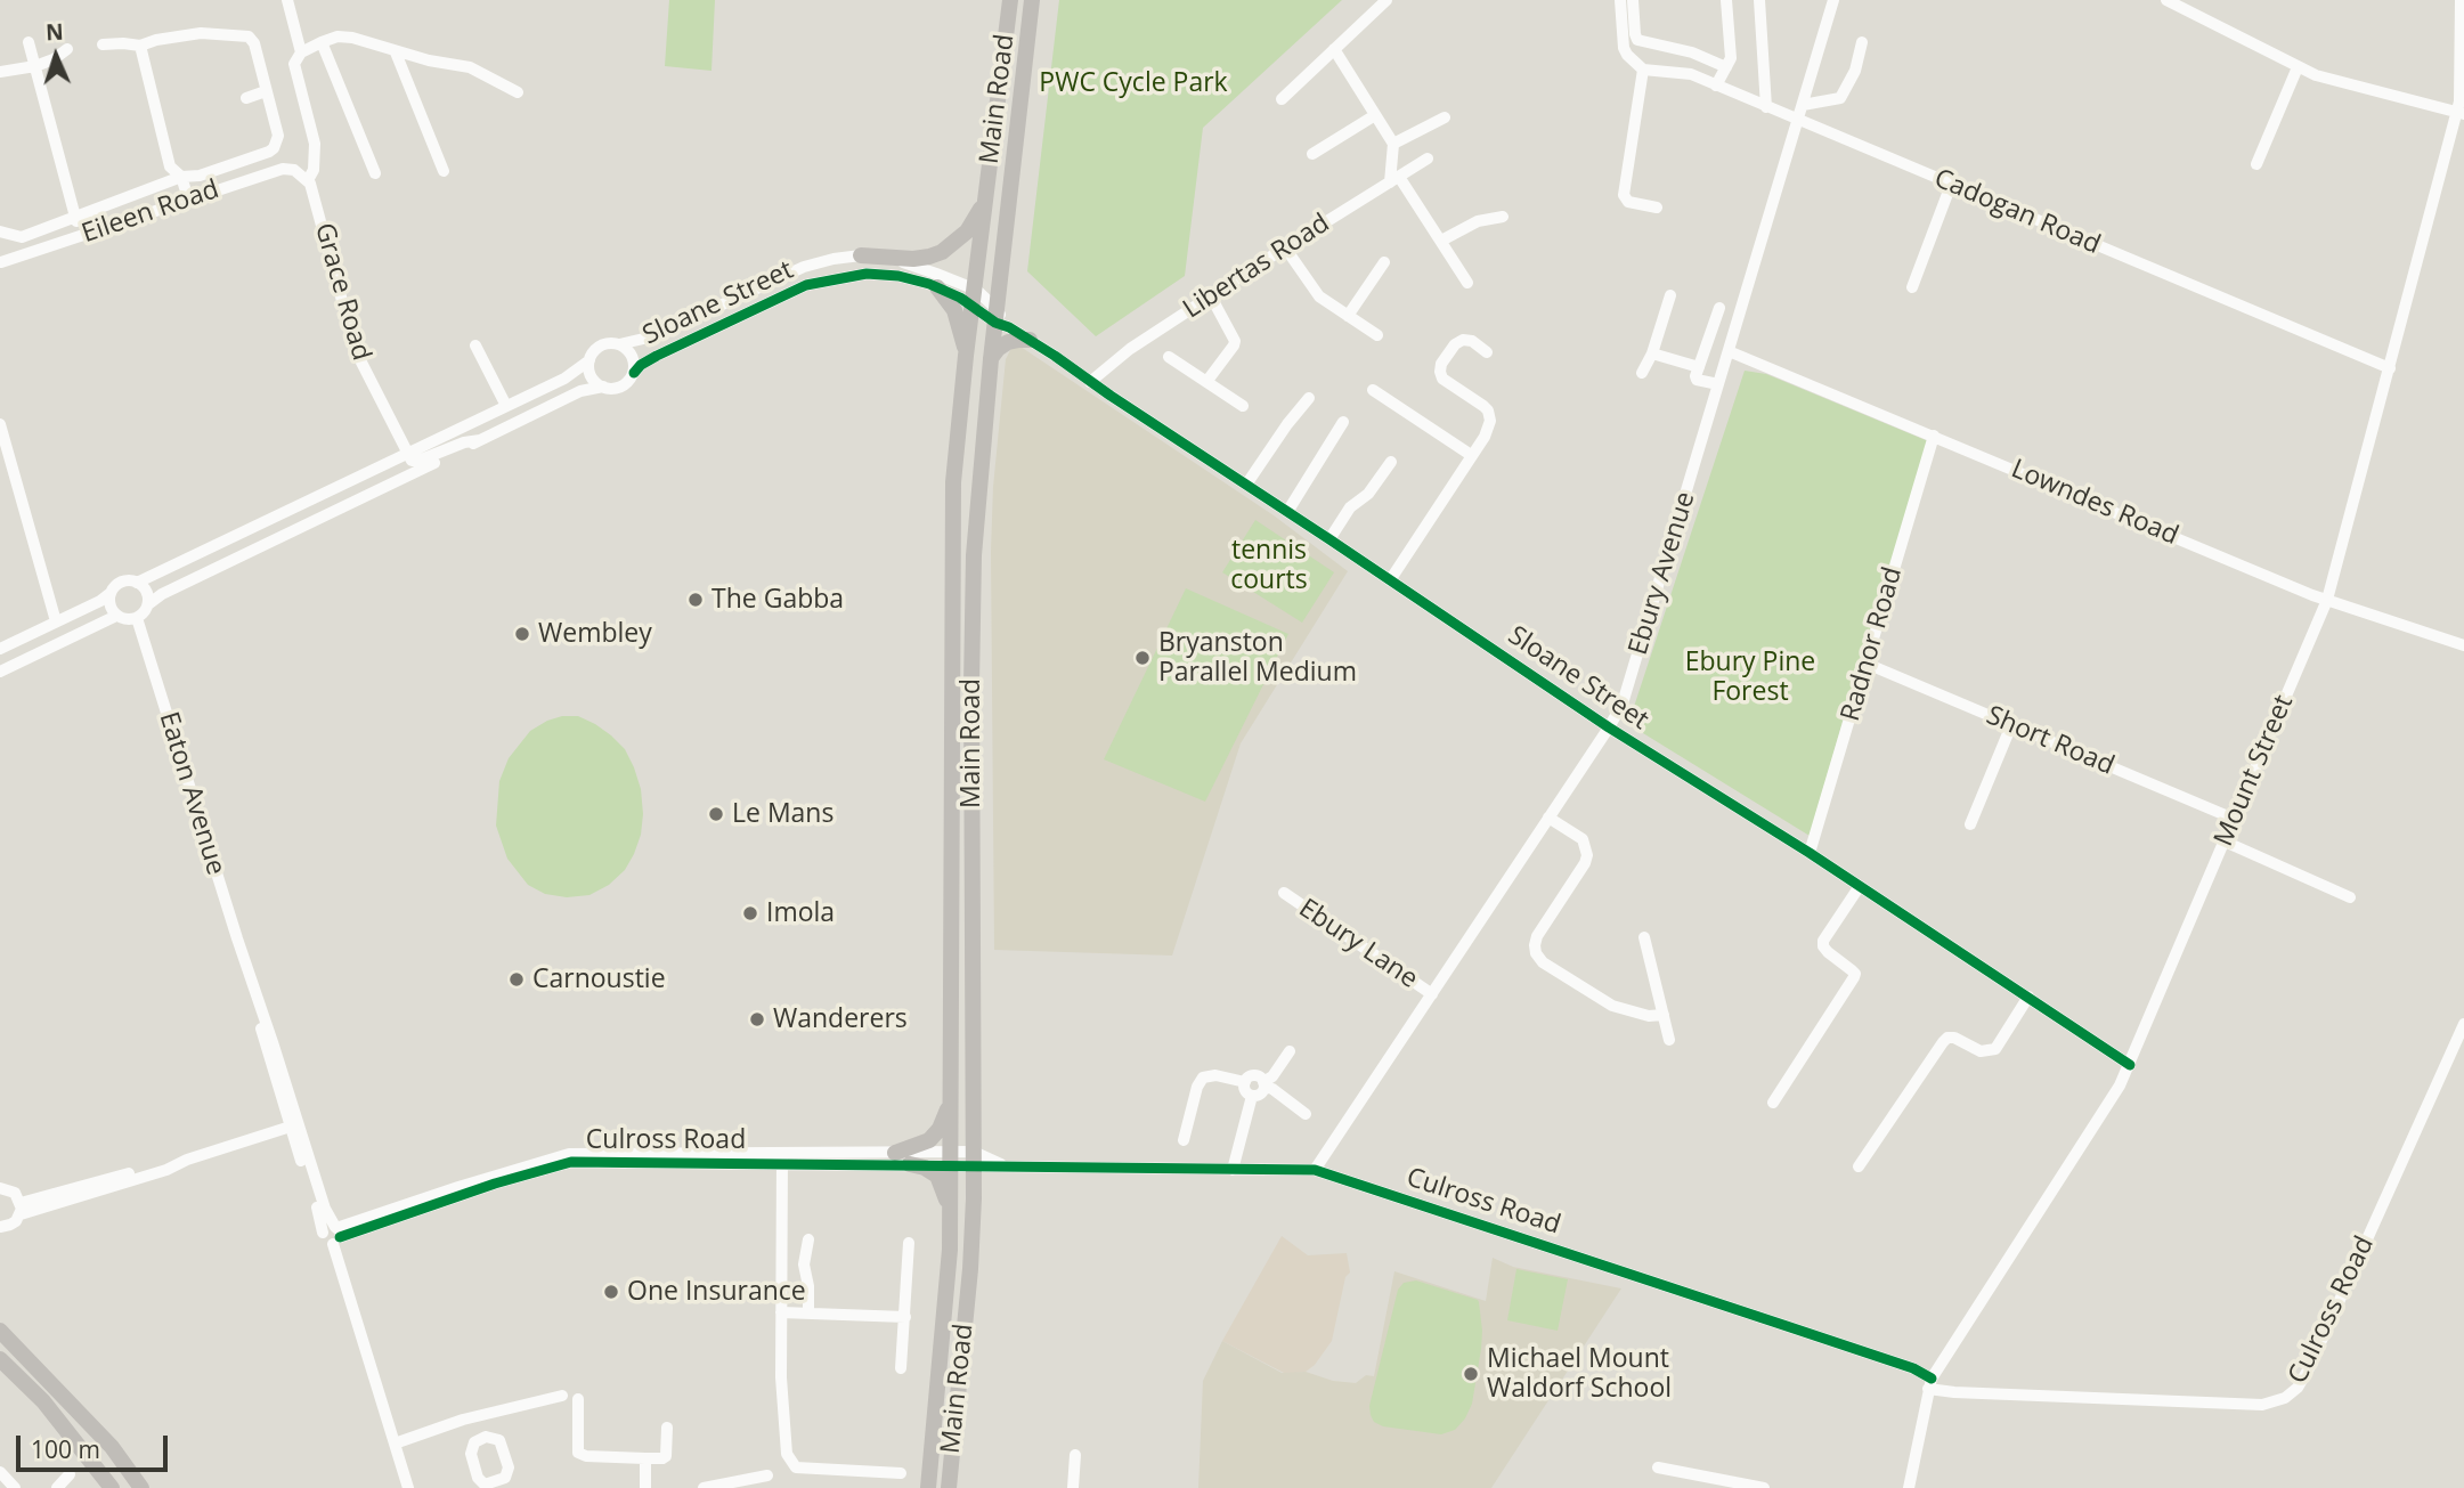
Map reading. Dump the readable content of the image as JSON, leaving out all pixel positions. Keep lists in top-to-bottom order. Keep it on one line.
{"streets":{"main road":["Main Road"],"street":["Eileen Road","Cadogan Road","Libertas Road","Grace Road","Sloane Street","Lowndes Road","Ebury Avenue","Radnor Road","Short Road","Mount Street","Eaton Avenue","Ebury Lane","Culross Road"]},"crossings":[["Main Road","Sloane Street"],["Main Road","Culross Road"],["Eileen Road","Grace Road"],["Cadogan Road","Ebury Avenue"],["Cadogan Road","Mount Street"],["Libertas Road","Sloane Street"],["Sloane Street","Ebury Avenue"],["Sloane Street","Radnor Road"],["Sloane Street","Mount Street"],["Lowndes Road","Ebury Avenue"],["Lowndes Road","Radnor Road"],["Lowndes Road","Mount Street"],["Ebury Avenue","Ebury Lane"],["Ebury Avenue","Culross Road"],["Radnor Road","Short Road"],["Short Road","Mount Street"],["Mount Street","Culross Road"],["Eaton Avenue","Culross Road"]],"parks":["PWC Cycle Park","tennis courts","Ebury Pine Forest"],"places":["The Gabba","Wembley","Bryanston Parallel Medium","Le Mans","Imola","Carnoustie","Wanderers","One Insurance","Michael Mount Waldorf School"],"scale_bar":"100 m","north":"top"}
